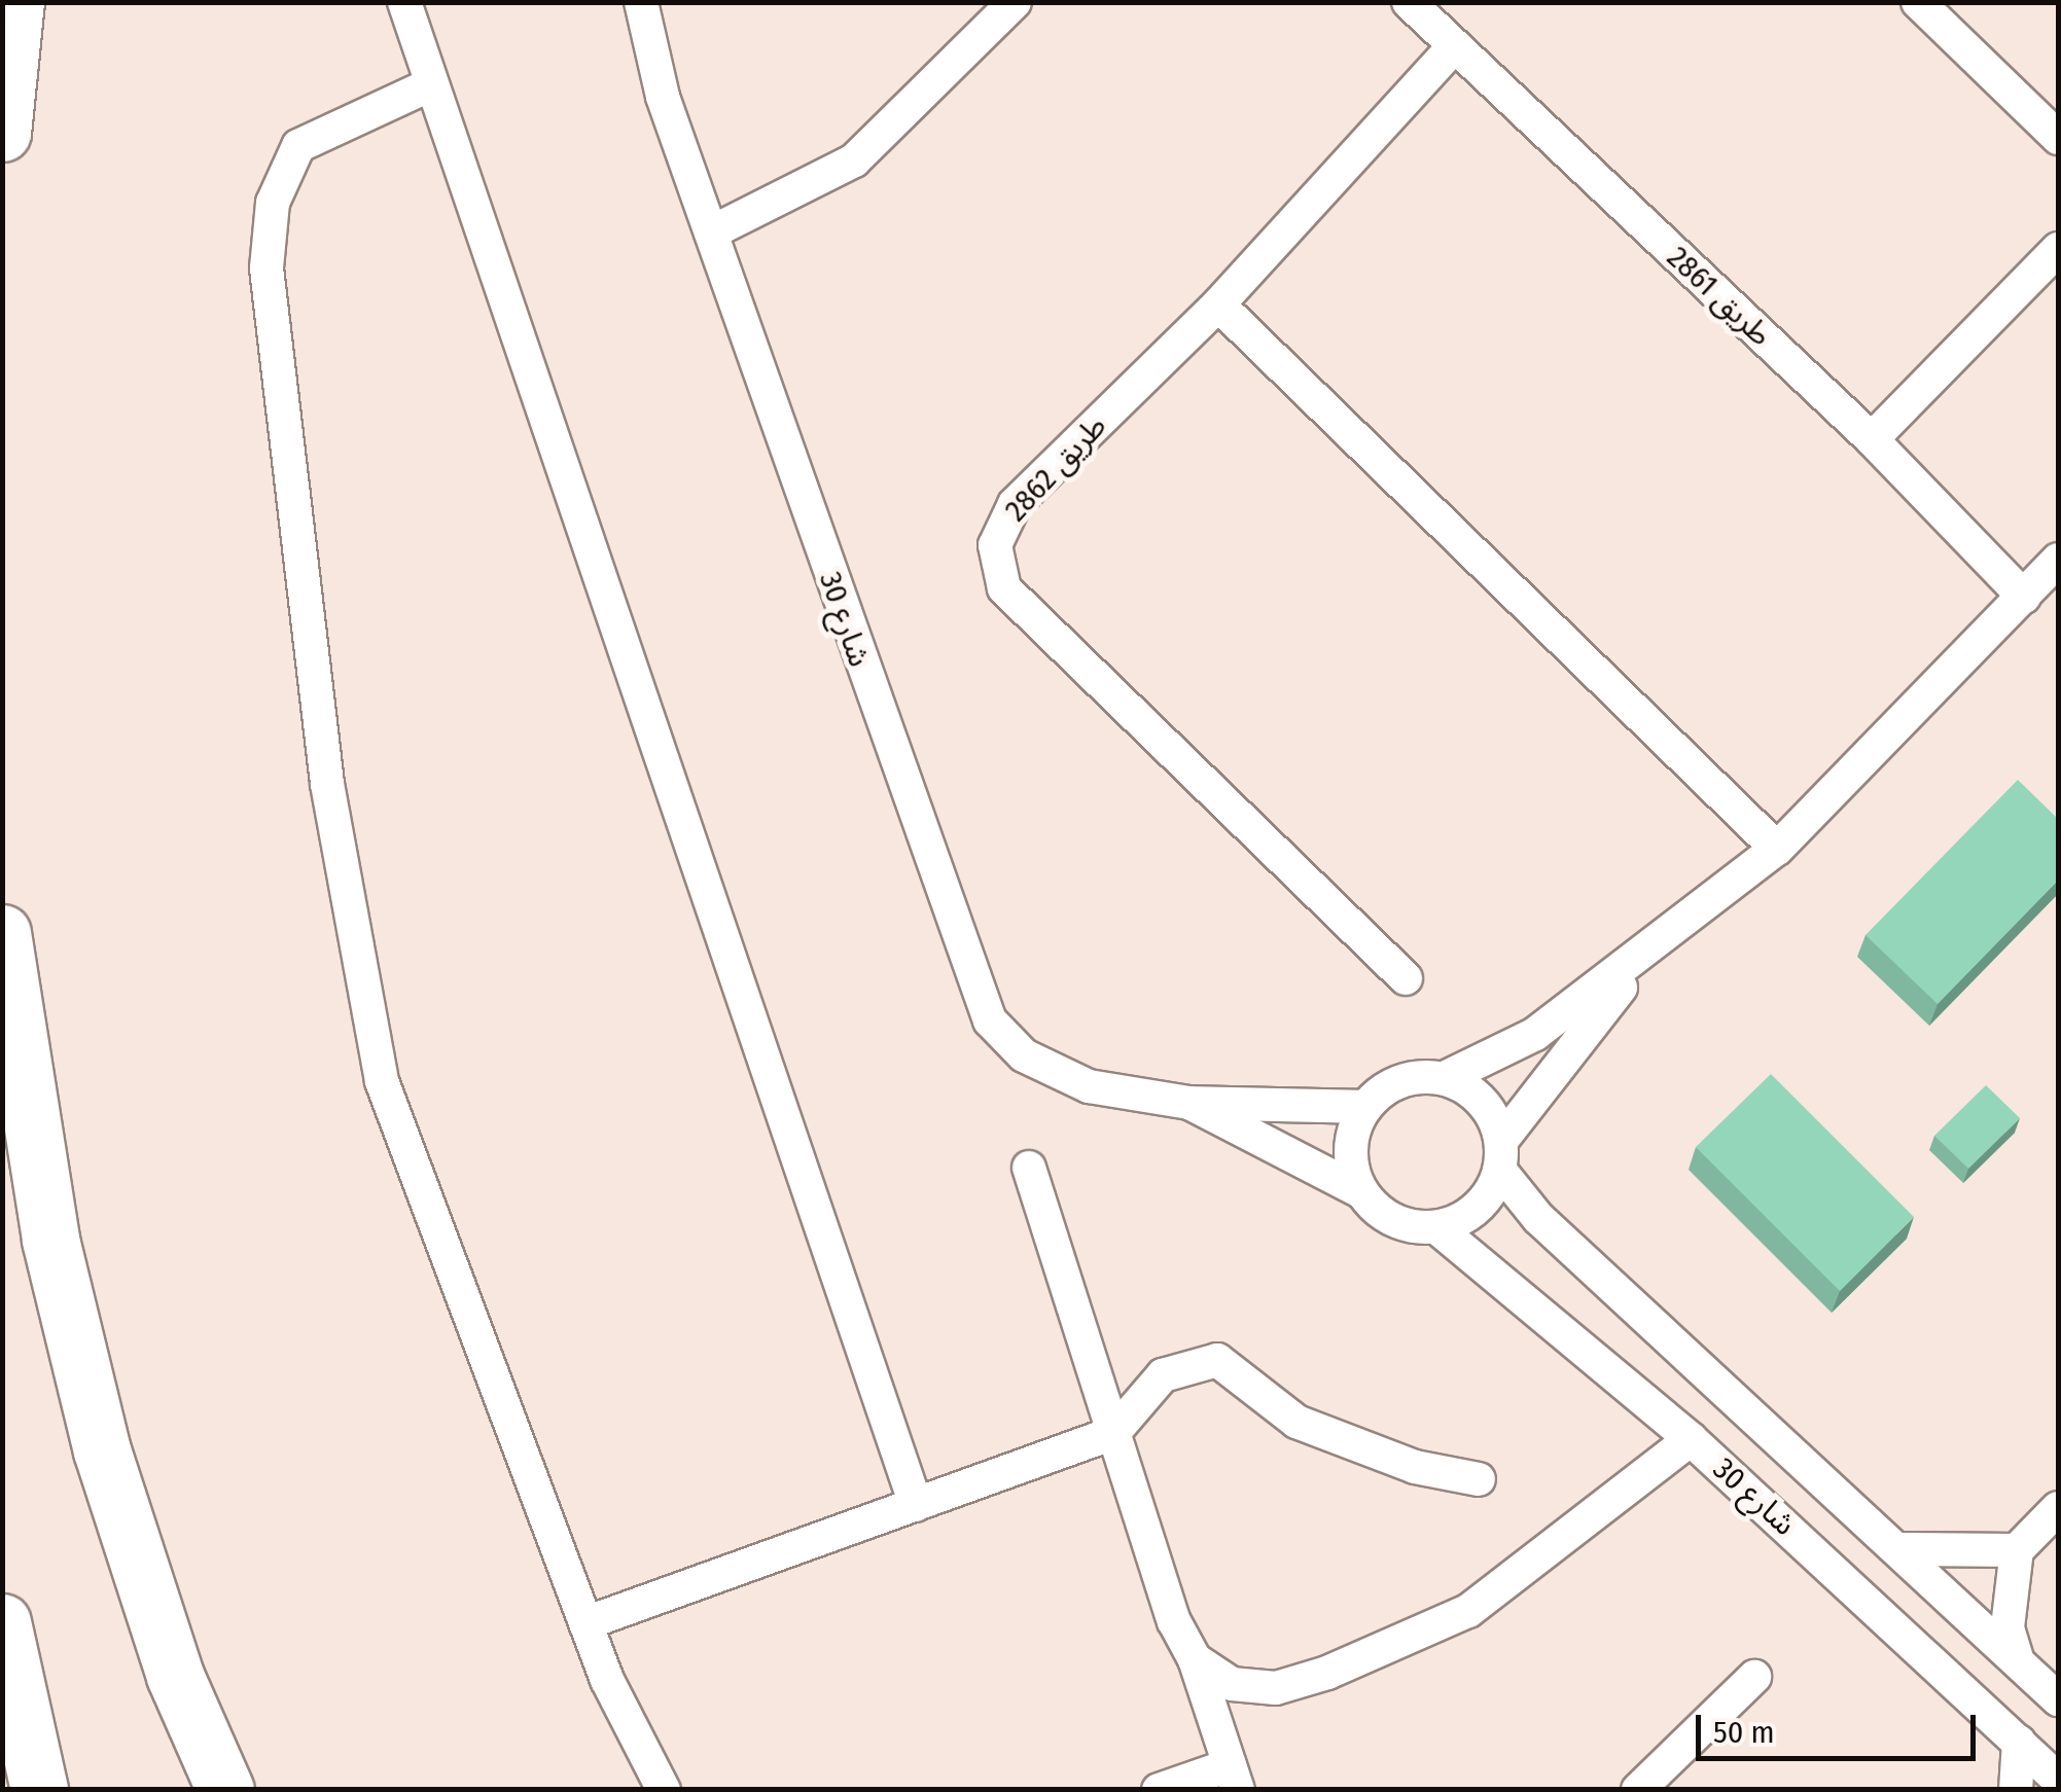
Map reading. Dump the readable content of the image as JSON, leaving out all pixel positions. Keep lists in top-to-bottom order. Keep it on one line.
{"streets":{"street":["طريق 2861","طريق 2862","شارع 30"]},"crossings":[["طريق 2861","طريق 2862"]],"scale_bar":"50 m"}
